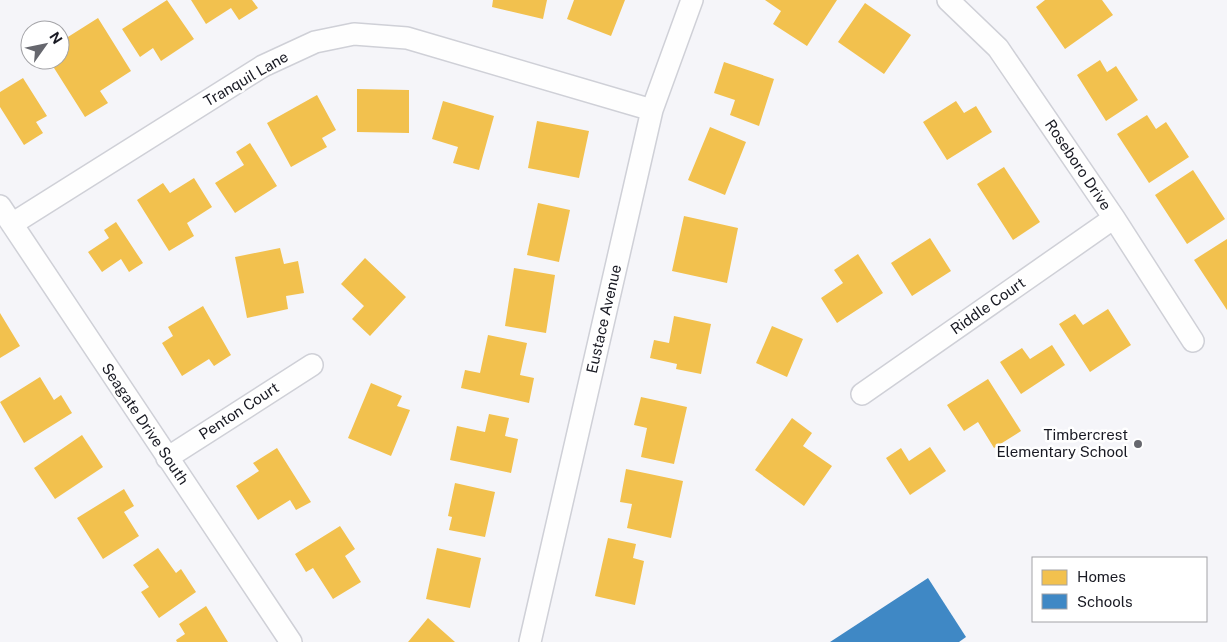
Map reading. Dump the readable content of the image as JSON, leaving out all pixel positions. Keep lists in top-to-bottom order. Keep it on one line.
{"streets":{"street":["Tranquil Lane","Roseboro Drive","Riddle Court","Eustace Avenue","Penton Court","Seagate Drive South"]},"crossings":[["Tranquil Lane","Eustace Avenue"],["Tranquil Lane","Seagate Drive South"],["Roseboro Drive","Riddle Court"],["Penton Court","Seagate Drive South"]],"places":["Timbercrest Elementary School"],"legend":["Homes","Schools"],"north":"top right"}
